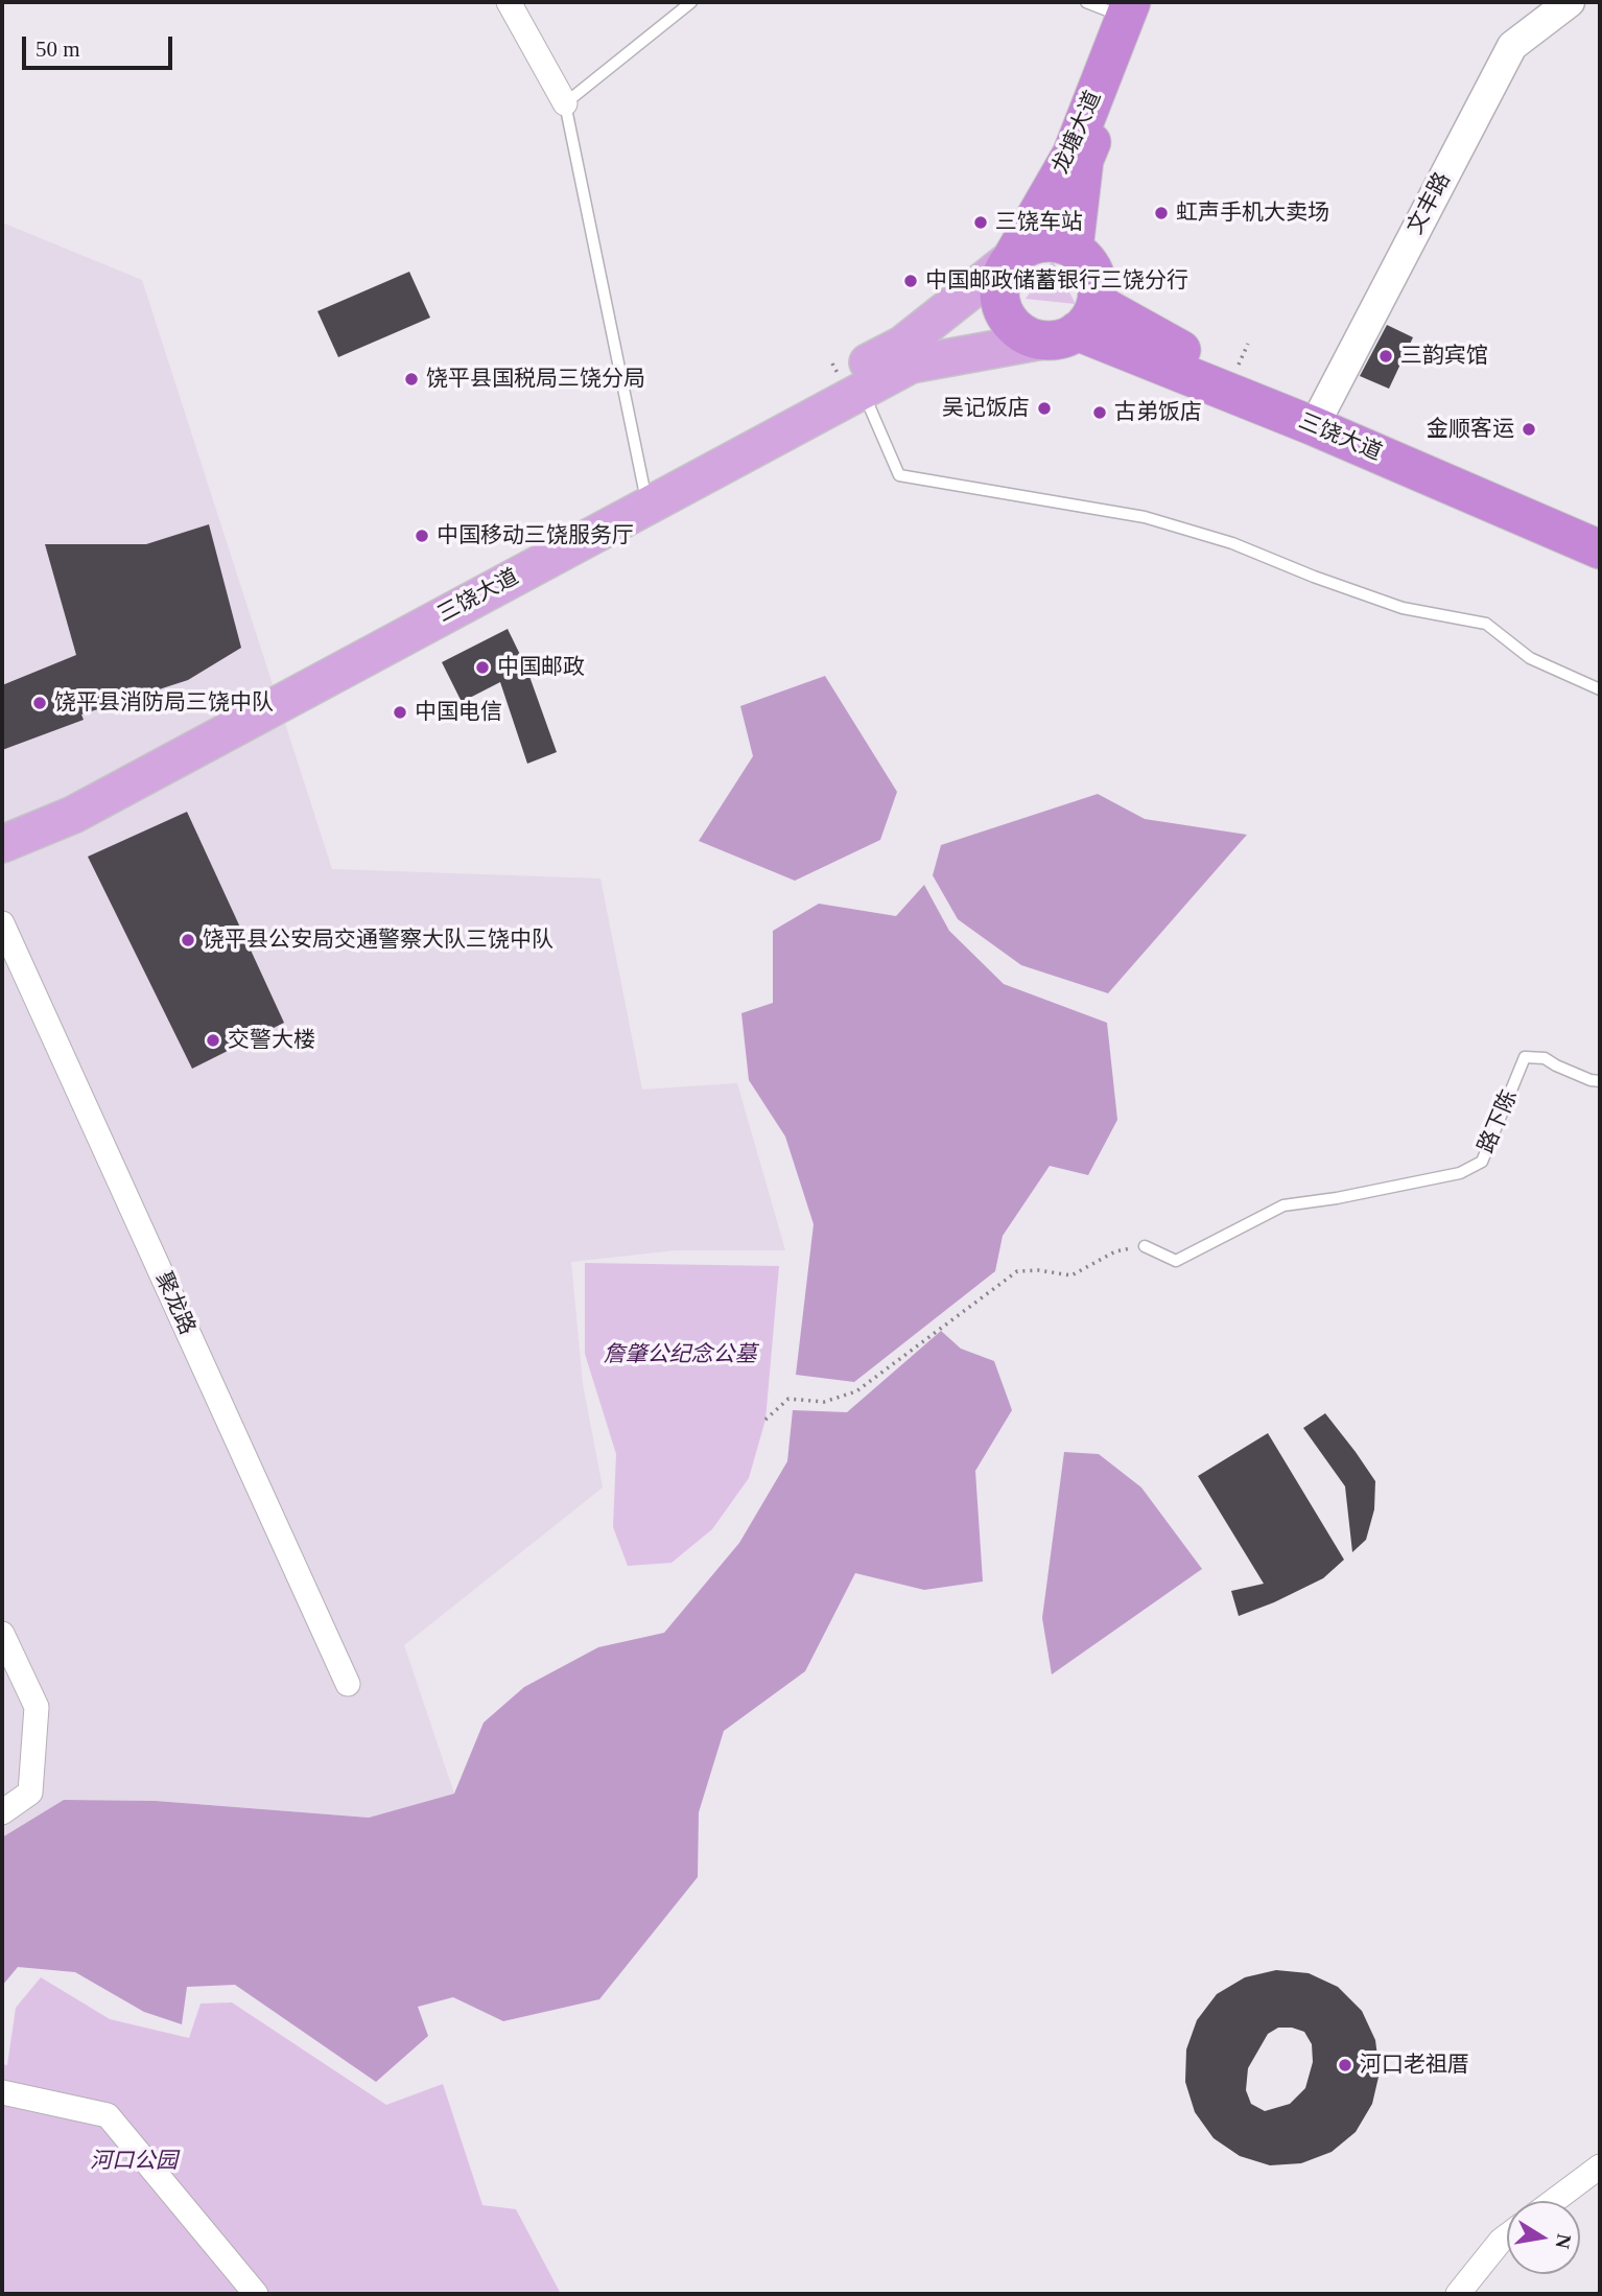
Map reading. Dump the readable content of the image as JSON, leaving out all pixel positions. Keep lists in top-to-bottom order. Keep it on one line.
{"streets":{"highway":["龙塘大道","三饶大道"],"street":["文丰路","聚龙路"],"lane":["路下陈"]},"crossings":[["龙塘大道","三饶大道"],["文丰路","三饶大道"]],"parks":["詹肇公纪念公墓","河口公园"],"places":["虹声手机大卖场","三饶车站","中国邮政储蓄银行三饶分行","三韵宾馆","饶平县国税局三饶分局","吴记饭店","古弟饭店","金顺客运","中国移动三饶服务厅","中国邮政","饶平县消防局三饶中队","中国电信","饶平县公安局交通警察大队三饶中队","交警大楼","河口老祖厝"],"scale_bar":"50 m","north":"right"}
